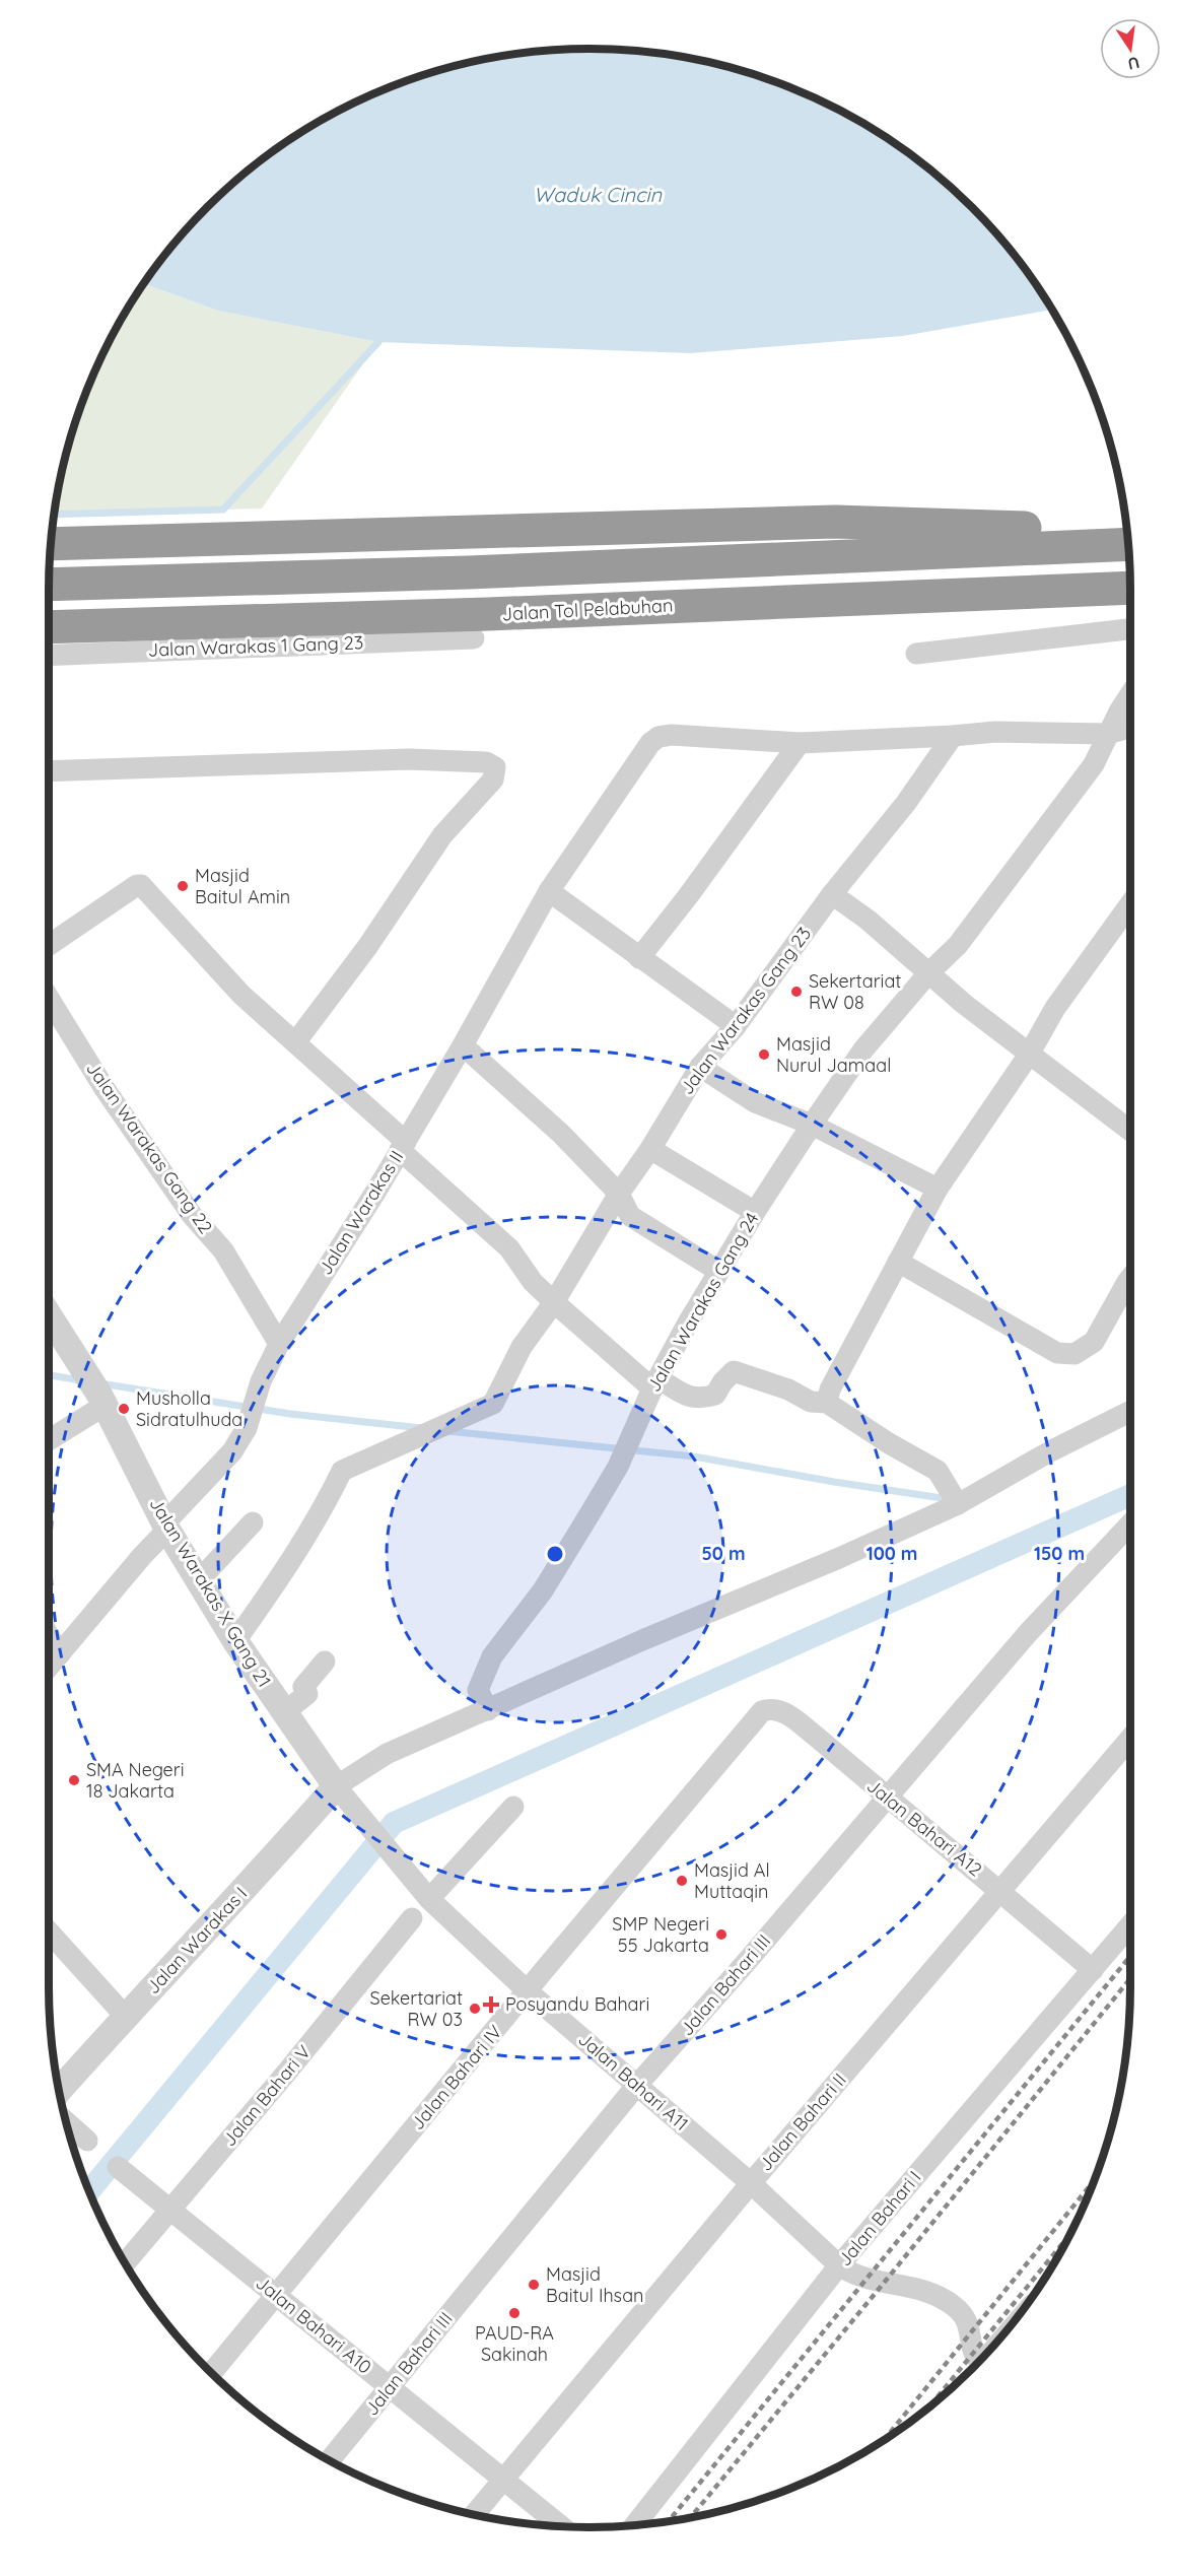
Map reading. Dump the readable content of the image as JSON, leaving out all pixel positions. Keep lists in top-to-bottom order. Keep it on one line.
{"streets":{"highway":["Jalan Tol Pelabuhan"],"street":["Jalan Warakas 1 Gang 23","Jalan Warakas Gang 23","Jalan Warakas Gang 22","Jalan Warakas II","Jalan Warakas Gang 24","Jalan Warakas X Gang 21","Jalan Bahari A12","Jalan Warakas I","Jalan Bahari III","Jalan Bahari IV","Jalan Bahari A11","Jalan Bahari V","Jalan Bahari II","Jalan Bahari I","Jalan Bahari A10"]},"crossings":[["Jalan Warakas Gang 23","Jalan Warakas X Gang 21"],["Jalan Warakas Gang 22","Jalan Warakas II"],["Jalan Warakas II","Jalan Warakas X Gang 21"],["Jalan Warakas X Gang 21","Jalan Warakas I"],["Jalan Warakas X Gang 21","Jalan Bahari A11"],["Jalan Bahari A12","Jalan Bahari III"],["Jalan Bahari A12","Jalan Bahari IV"],["Jalan Bahari A12","Jalan Bahari II"],["Jalan Bahari A12","Jalan Bahari I"],["Jalan Warakas I","Jalan Bahari A11"],["Jalan Bahari III","Jalan Bahari A11"],["Jalan Bahari III","Jalan Bahari A10"],["Jalan Bahari IV","Jalan Bahari A11"],["Jalan Bahari IV","Jalan Bahari A10"],["Jalan Bahari A11","Jalan Bahari II"],["Jalan Bahari A11","Jalan Bahari I"],["Jalan Bahari V","Jalan Bahari A10"],["Jalan Bahari II","Jalan Bahari A10"]],"water":["Waduk Cincin"],"places":{"other":["Masjid Baitul Amin","Sekertariat RW 08","Masjid Nurul Jamaal","Musholla Sidratulhuda","SMA Negeri 18 Jakarta","Masjid Al Muttaqin","SMP Negeri 55 Jakarta","Sekertariat RW 03","Masjid Baitul Ihsan","PAUD-RA Sakinah"],"health":["Posyandu Bahari"]},"north":"bottom","rings":["50 m","100 m","150 m"]}
